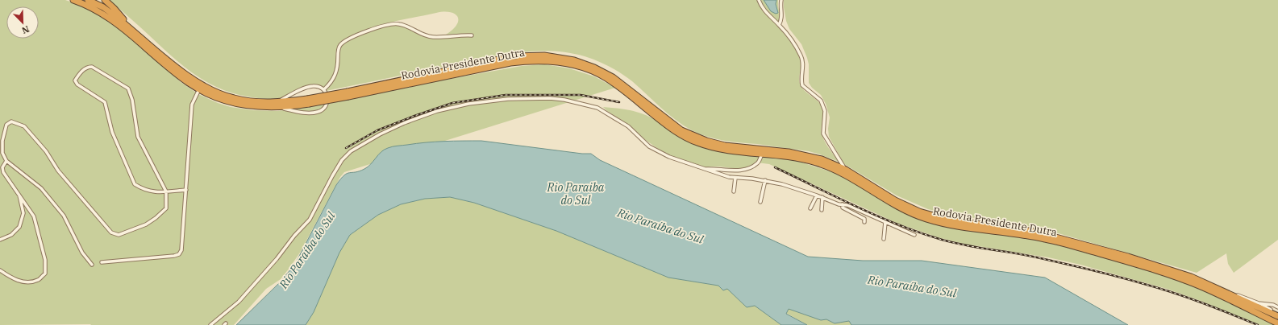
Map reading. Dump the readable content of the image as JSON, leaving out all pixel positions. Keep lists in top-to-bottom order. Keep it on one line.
{"streets":{"highway":["Rodovia Presidente Dutra"]},"water":["Rio Paraiba do Sul","Rio Paraíba do Sul"],"north":"bottom right"}
